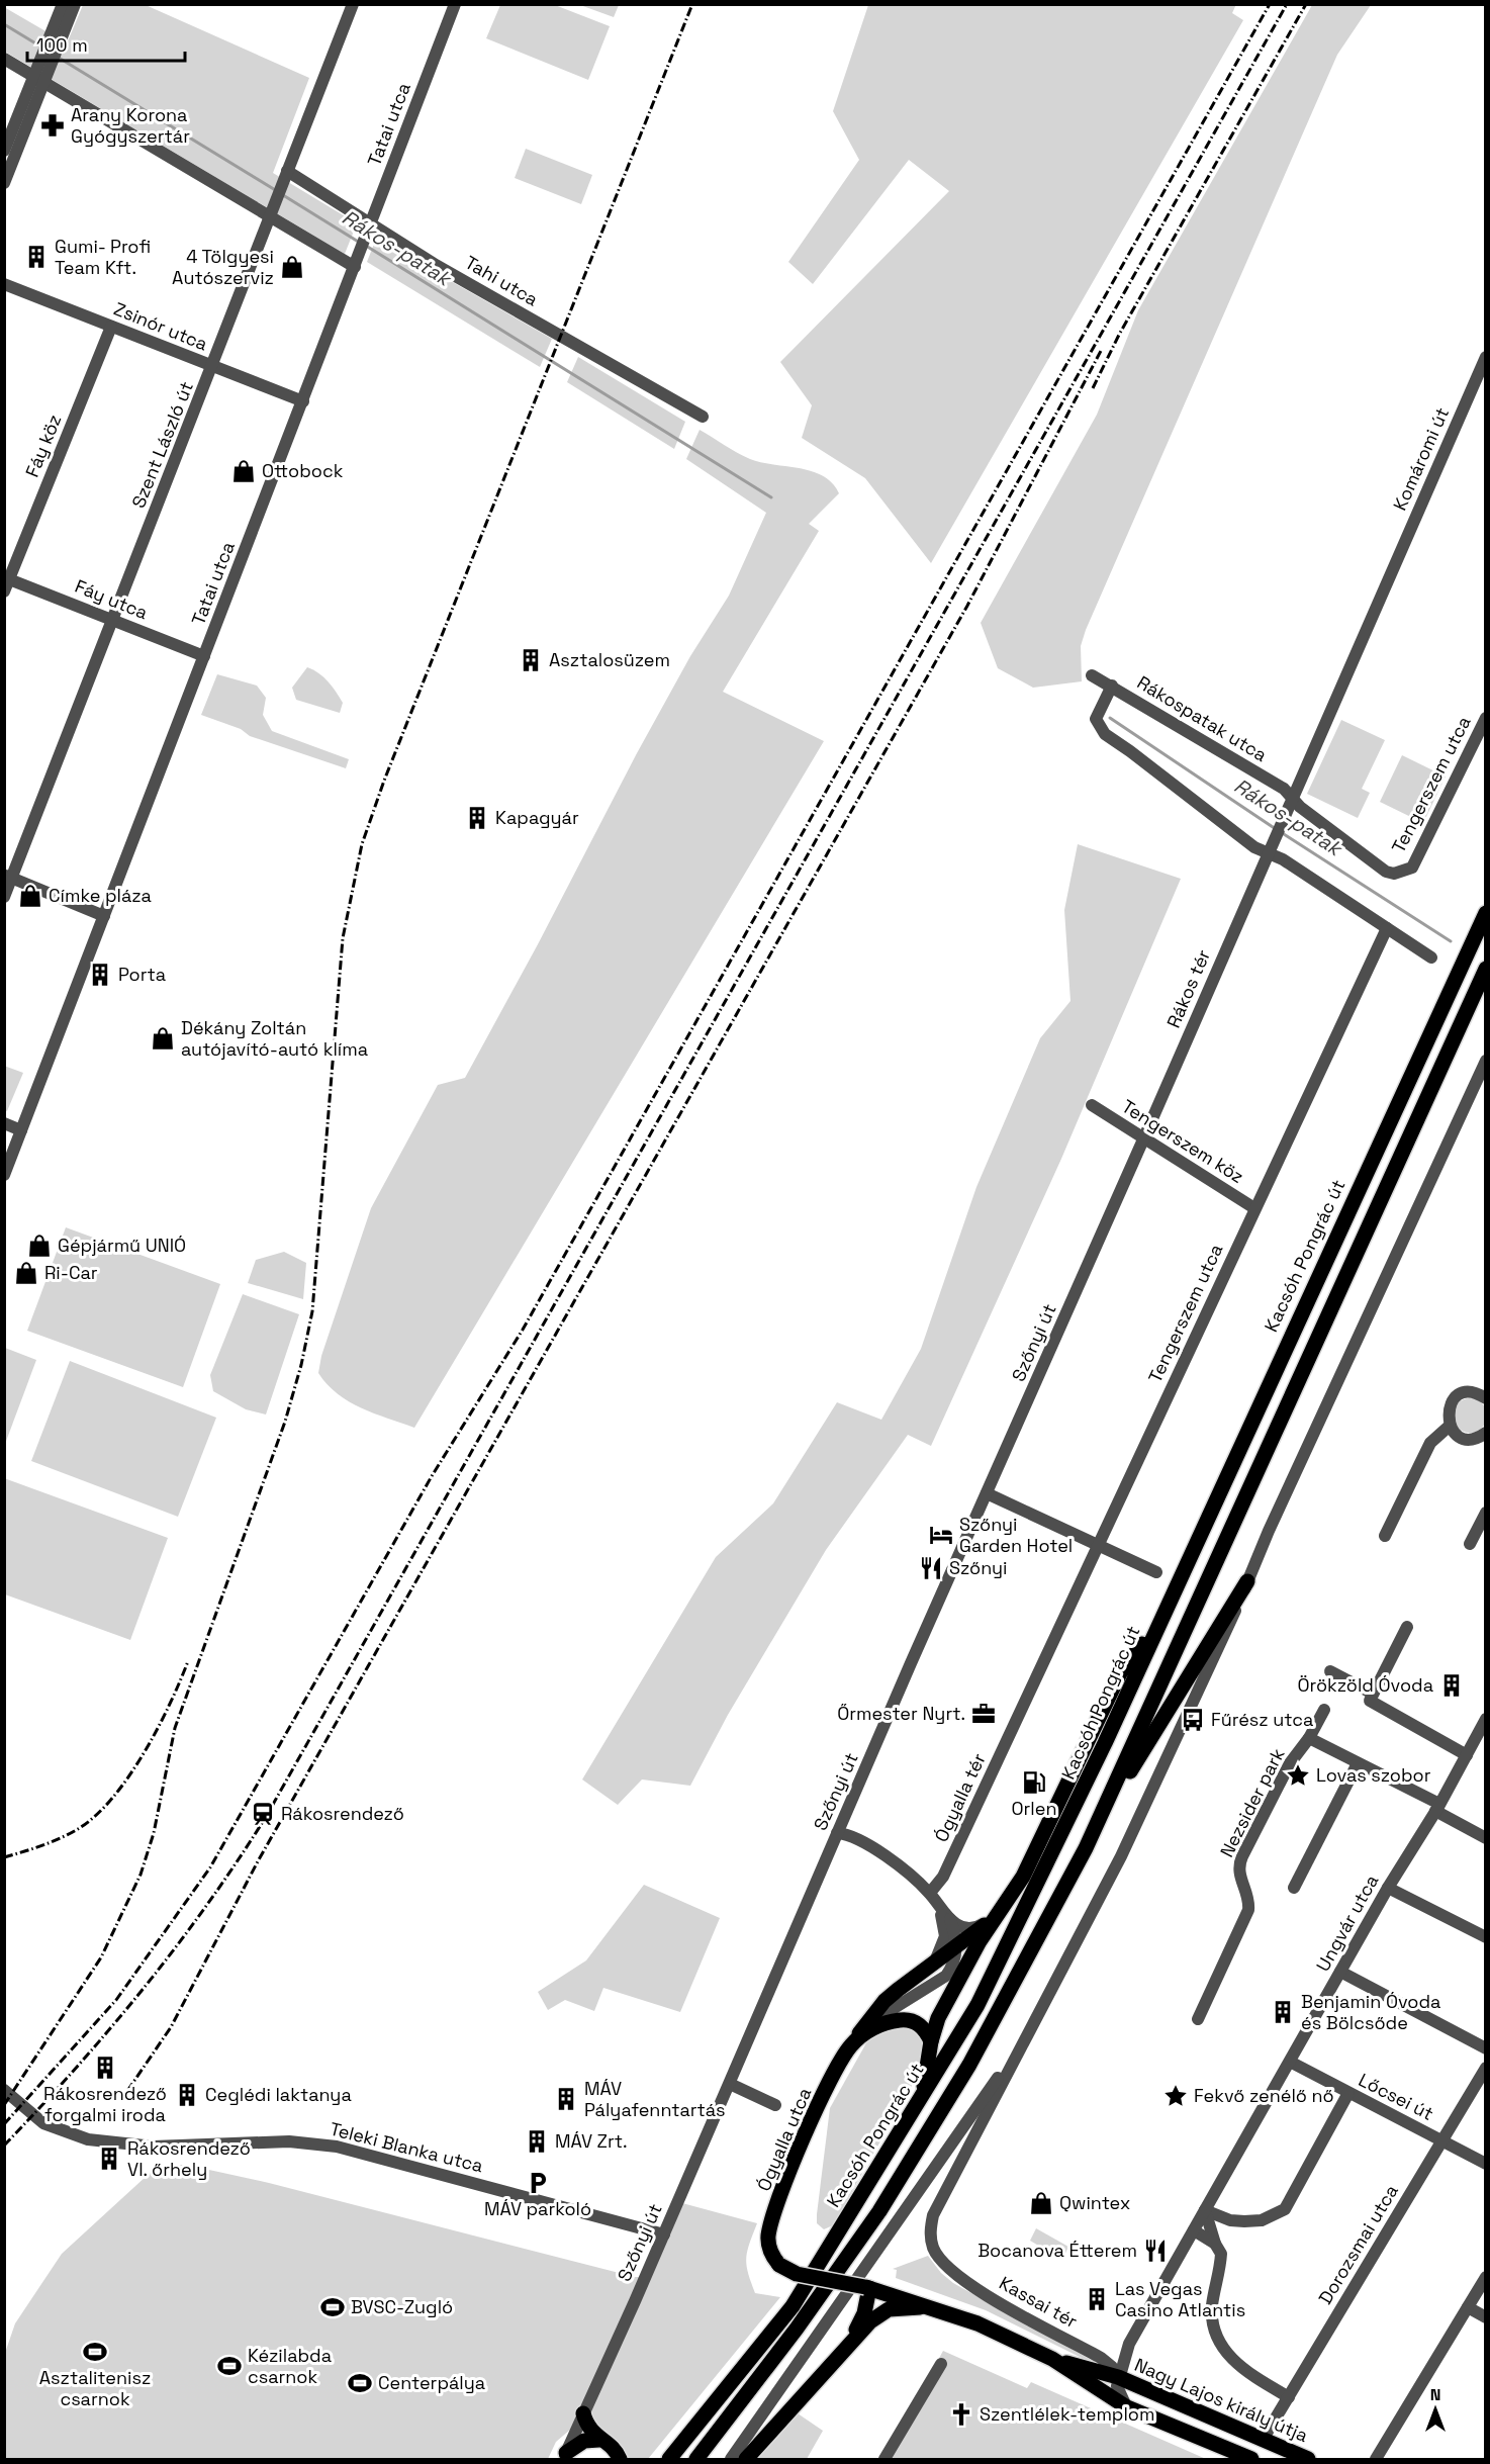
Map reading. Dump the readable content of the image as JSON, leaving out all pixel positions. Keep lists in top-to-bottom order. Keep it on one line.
{"streets":{"main road":["Kacsóh Pongrác út","Ógyalla utca","Nagy Lajos király útja"],"street":["Tatai utca","Tahi utca","Zsinór utca","Szent László út","Fáy köz","Komáromi út","Fáy utca","Rákospatak utca","Tengerszem utca","Rákos tér","Tengerszem köz","Szőnyi út","Ógyalla tér","Nezsider park","Ungvár utca","Lőcsei út","Teleki Blanka utca","Dorozsmai utca","Kassai tér"]},"crossings":[["Tatai utca","Tahi utca"],["Tatai utca","Zsinór utca"],["Tatai utca","Fáy utca"],["Tahi utca","Szent László út"],["Zsinór utca","Szent László út"],["Zsinór utca","Fáy köz"],["Szent László út","Fáy utca"],["Fáy köz","Fáy utca"],["Komáromi út","Rákos tér"],["Rákospatak utca","Tengerszem utca"],["Rákospatak utca","Rákos tér"],["Tengerszem utca","Rákos tér"],["Tengerszem utca","Tengerszem köz"],["Tengerszem utca","Ógyalla tér"],["Rákos tér","Tengerszem köz"],["Rákos tér","Szőnyi út"],["Tengerszem köz","Szőnyi út"],["Szőnyi út","Teleki Blanka utca"],["Nezsider park","Ungvár utca"],["Ungvár utca","Lőcsei út"],["Ungvár utca","Kassai tér"],["Ungvár utca","Nagy Lajos király útja"],["Lőcsei út","Dorozsmai utca"],["Ógyalla utca","Nagy Lajos király útja"],["Dorozsmai utca","Nagy Lajos király útja"],["Kassai tér","Nagy Lajos király útja"]],"water":["Rákos-patak"],"places":{"pharmacy":["Arany Korona Gyógyszertár"],"building":["Gumi- Profi Team Kft.","Asztalosüzem","Kapagyár","Porta","Örökzöld Óvoda","Benjamin Óvoda és Bölcsőde","Rákosrendező forgalmi iroda","Ceglédi laktanya","MÁV Pályafenntartás","MÁV Zrt.","Rákosrendező VI. őrhely","Las Vegas Casino Atlantis"],"shop":["4 Tölgyesi Autószerviz","Ottobock","Címke pláza","Dékány Zoltán autójavító-autó klíma","Gépjármű UNIÓ","Ri-Car","Qwintex"],"hotel":["Szőnyi Garden Hotel"],"restaurant":["Szőnyi","Bocanova Étterem"],"office":["Őrmester Nyrt."],"bus stop":["Fűrész utca"],"place":["Lovas szobor","Fekvő zenélő nő"],"fuel station":["Orlen"],"station":["Rákosrendező"],"parking":["MÁV parkoló"],"sports":["BVSC-Zugló","Asztalitenisz csarnok","Kézilabda csarnok","Centerpálya"],"church":["Szentlélek-templom"]},"scale_bar":"100 m","north":"top"}
